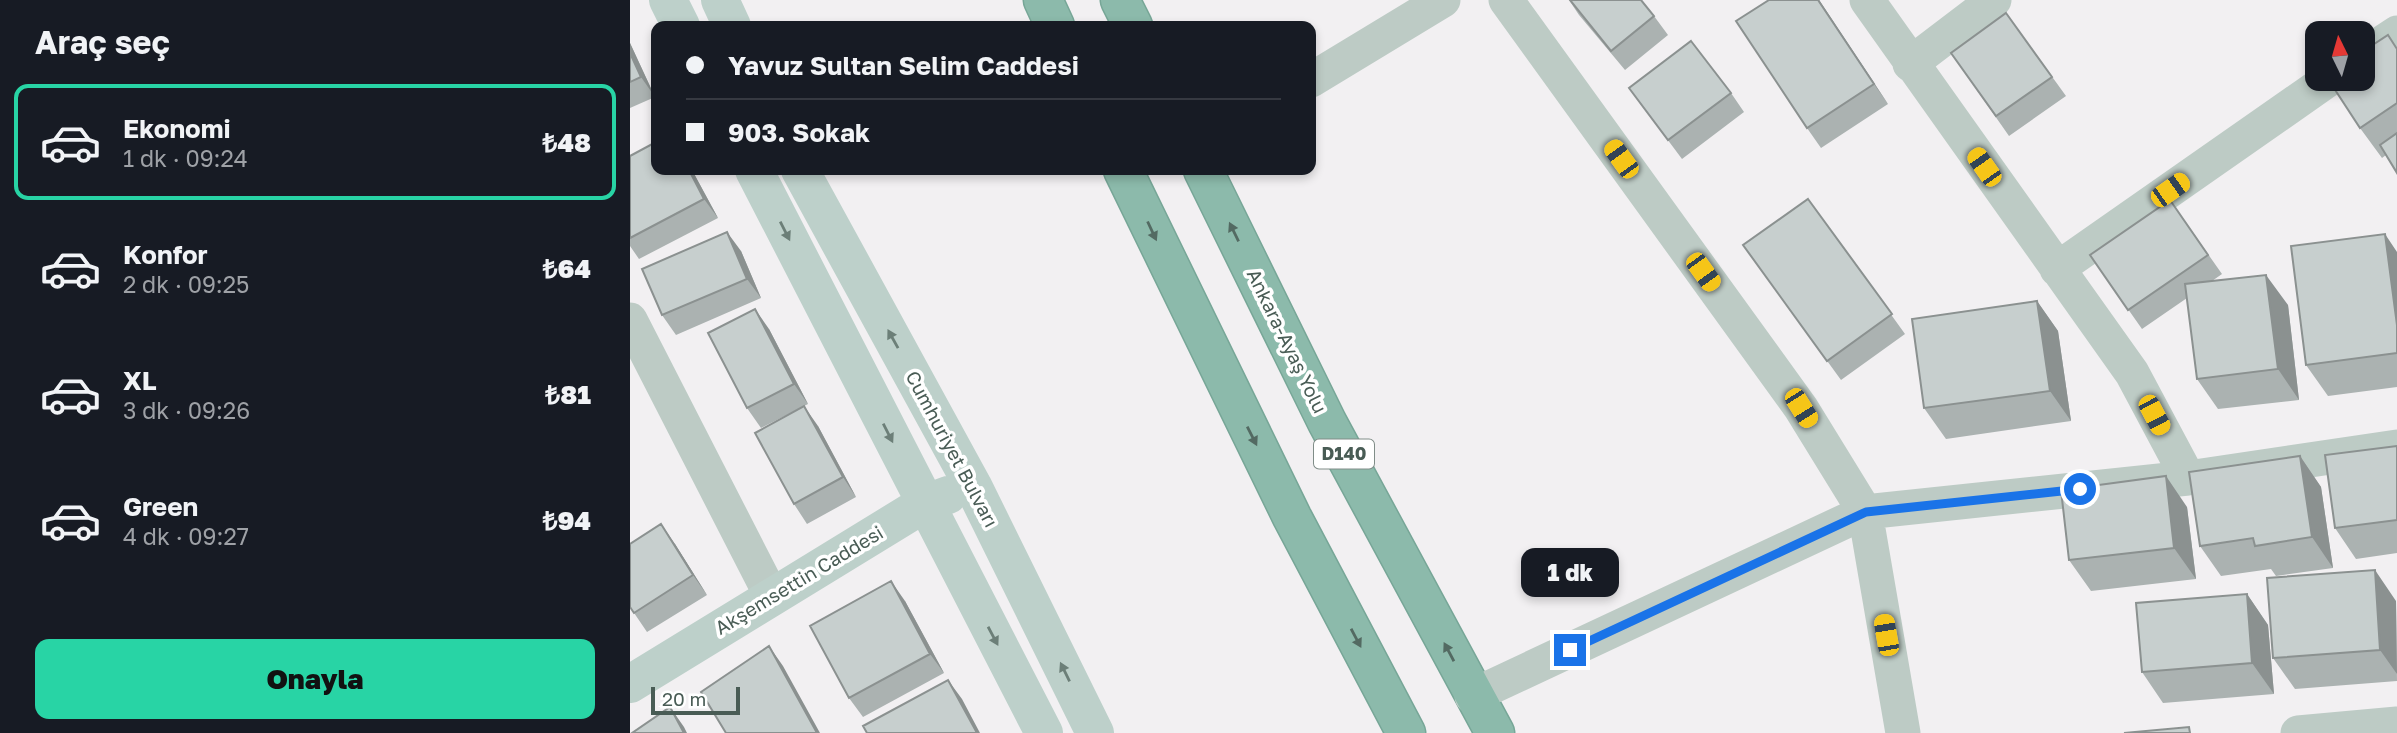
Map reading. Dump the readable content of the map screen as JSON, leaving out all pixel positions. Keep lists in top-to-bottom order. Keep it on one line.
{"streets":{"highway":["Ankara-Ayaş Yolu","D140"],"main road":["Cumhuriyet Bulvarı","Akşemsettin Caddesi"]},"crossings":[["Cumhuriyet Bulvarı","Akşemsettin Caddesi"]],"scale_bar":"20 m","north":"top","page":{"heading":"Araç seç","banner":["Yavuz Sultan Selim Caddesi","903. Sokak"],"list":[{"name":"Ekonomi","note":"1 dk · 09:24","value":"₺48"},{"name":"Konfor","note":"2 dk · 09:25","value":"₺64"},{"name":"XL","note":"3 dk · 09:26","value":"₺81"},{"name":"Green","note":"4 dk · 09:27","value":"₺94"}],"bubble":"1 dk","buttons":"Onayla","scale":"20 m"}}
